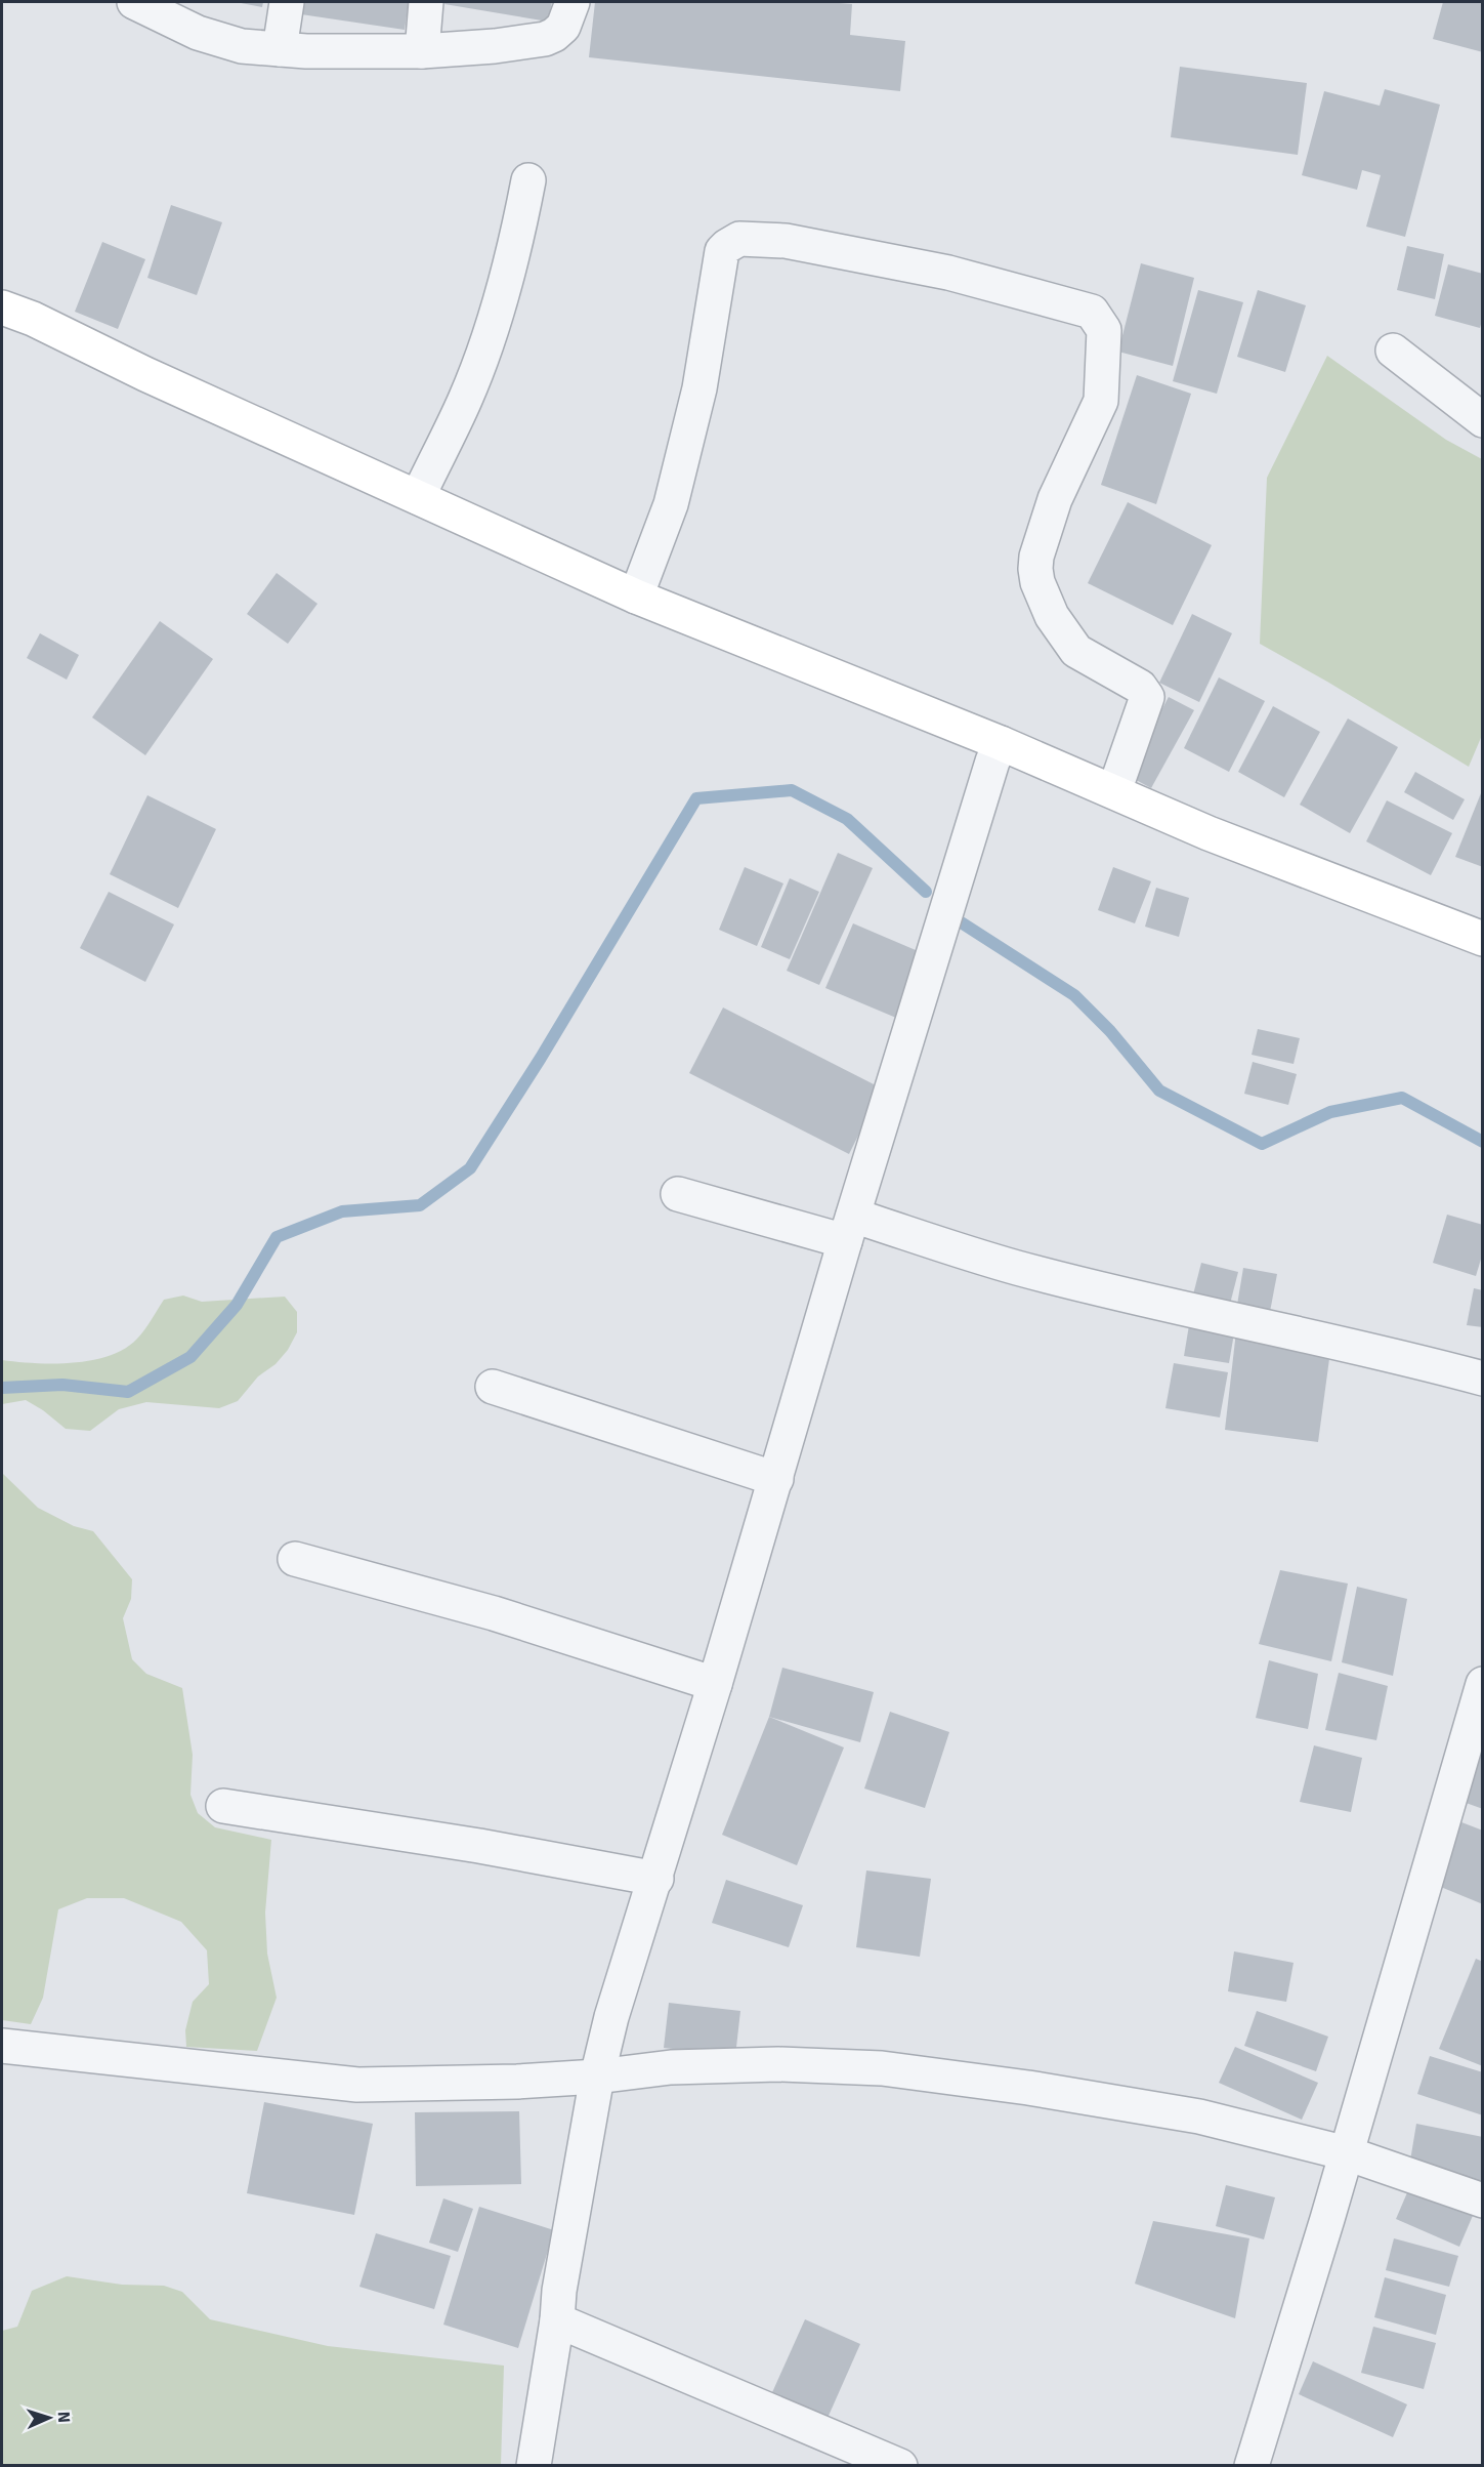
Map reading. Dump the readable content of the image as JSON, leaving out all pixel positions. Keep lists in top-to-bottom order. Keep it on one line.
{"north":"right"}
